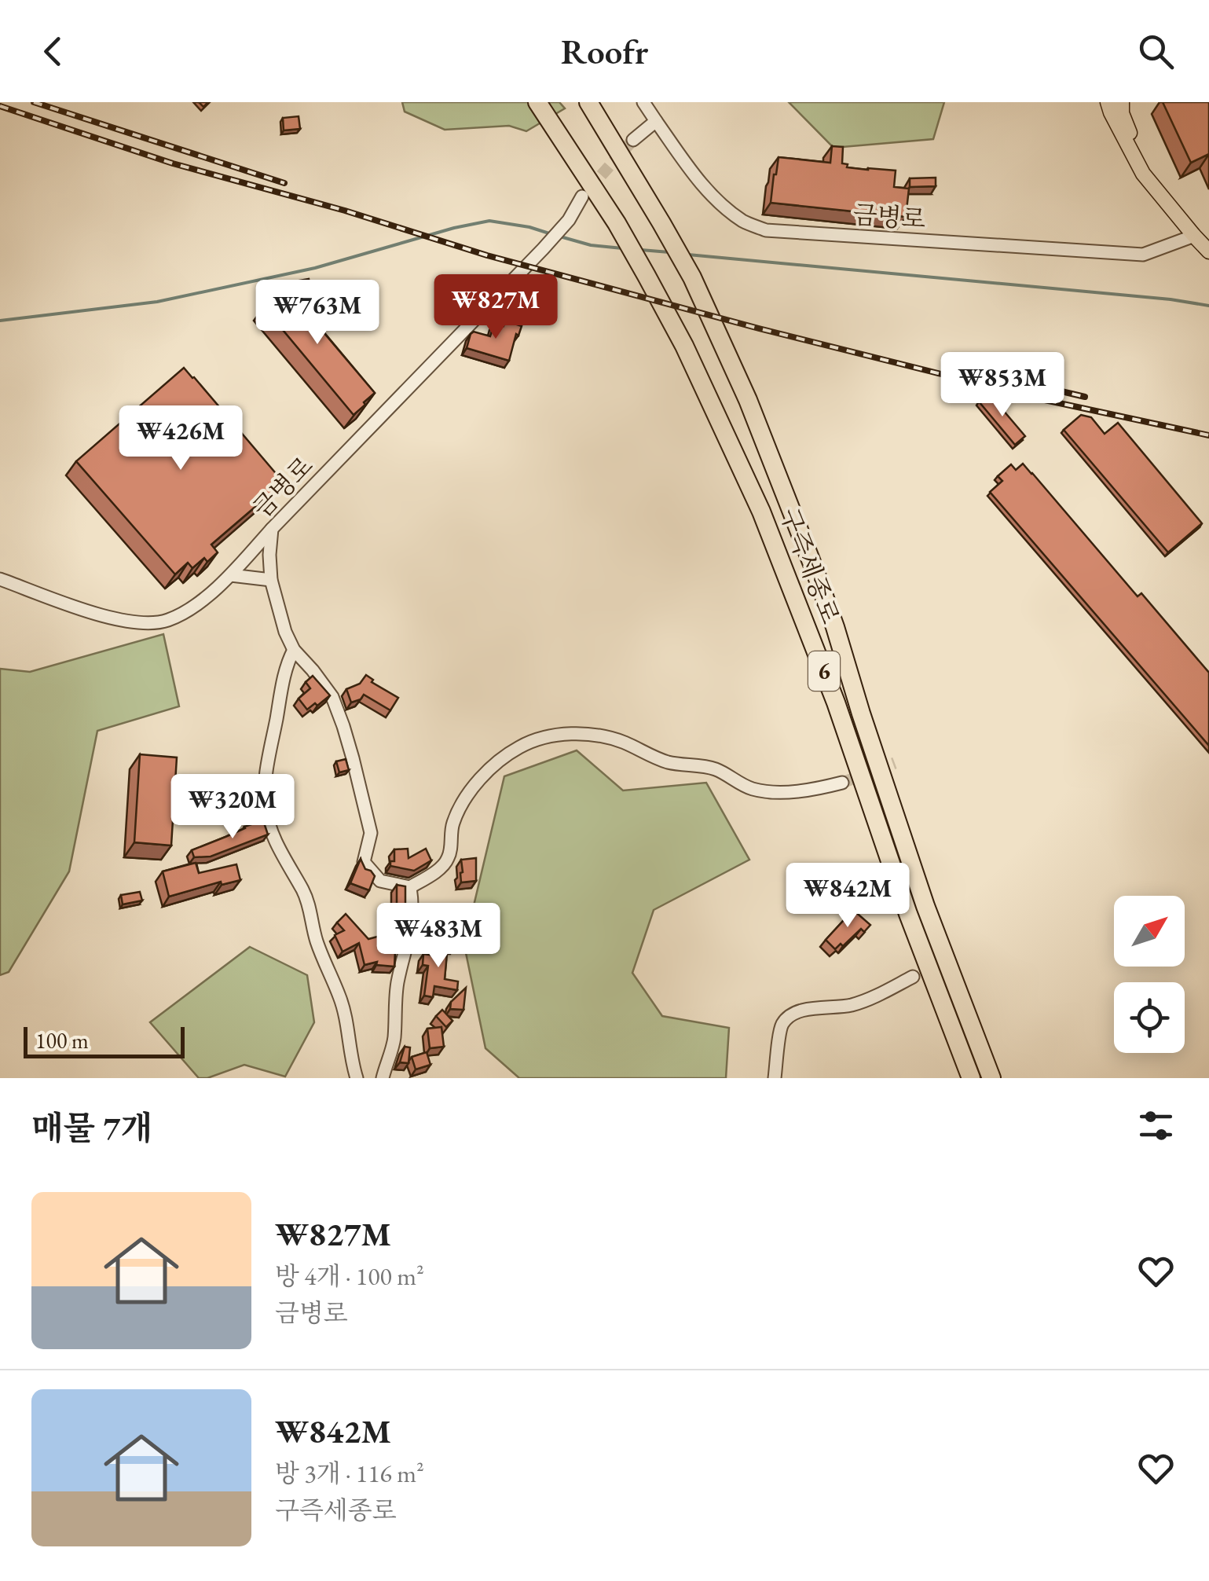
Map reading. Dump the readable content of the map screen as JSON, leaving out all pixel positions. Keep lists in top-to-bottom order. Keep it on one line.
{"streets":{"highway":["구즉세종로","6"],"street":["금병로"]},"scale_bar":"100 m","north":"top right","page":{"header":"Roofr","price":["₩827M","₩763M","₩853M","₩426M","₩320M","₩842M","₩483M"],"scale":"100 m","heading":"매물 7개","list":[{"name":"₩827M","note":"방 4개 · 100 m² · 금병로"},{"name":"₩842M","note":"방 3개 · 116 m² · 구즉세종로"}]}}
